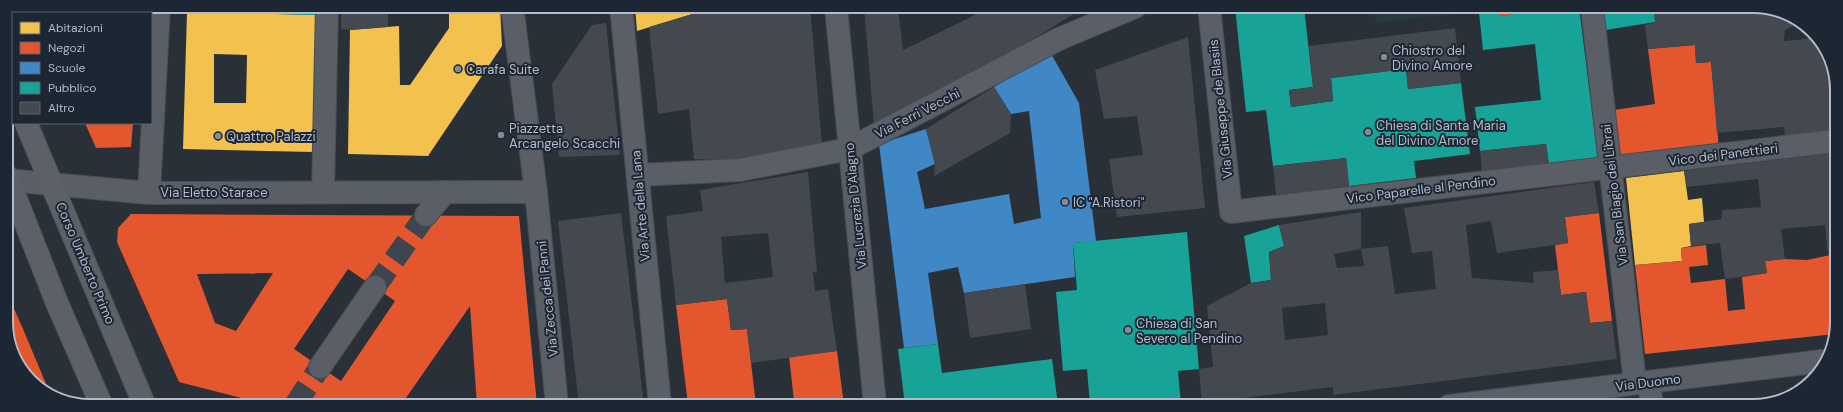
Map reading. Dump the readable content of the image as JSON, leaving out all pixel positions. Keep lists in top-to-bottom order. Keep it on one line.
{"streets":{"main road":["Corso Umberto Primo"],"street":["Via Giuseppe de Blasiis","Via Ferri Vecchi","Vico dei Panettieri","Vico Paparelle al Pendino","Via Eletto Starace","Via San Biagio dei Librai","Via Arte della Lana","Via Lucrezia D'Alagno","Via Zecca dei Panni","Via Duomo"]},"crossings":[["Via Giuseppe de Blasiis","Vico Paparelle al Pendino"],["Via Ferri Vecchi","Via Arte della Lana"],["Via Ferri Vecchi","Via Lucrezia D'Alagno"],["Vico dei Panettieri","Vico Paparelle al Pendino"],["Vico dei Panettieri","Via San Biagio dei Librai"],["Vico Paparelle al Pendino","Via San Biagio dei Librai"],["Via Eletto Starace","Corso Umberto Primo"],["Via Eletto Starace","Via Zecca dei Panni"],["Via San Biagio dei Librai","Via Duomo"]],"places":["Chiostro del Divino Amore","Carafa Suite","Chiesa di Santa Maria del Divino Amore","Piazzetta Arcangelo Scacchi","Quattro Palazzi","IC \"A.Ristori\"","Chiesa di San Severo al Pendino"],"legend":["Abitazioni","Negozi","Scuole","Pubblico","Altro"]}
